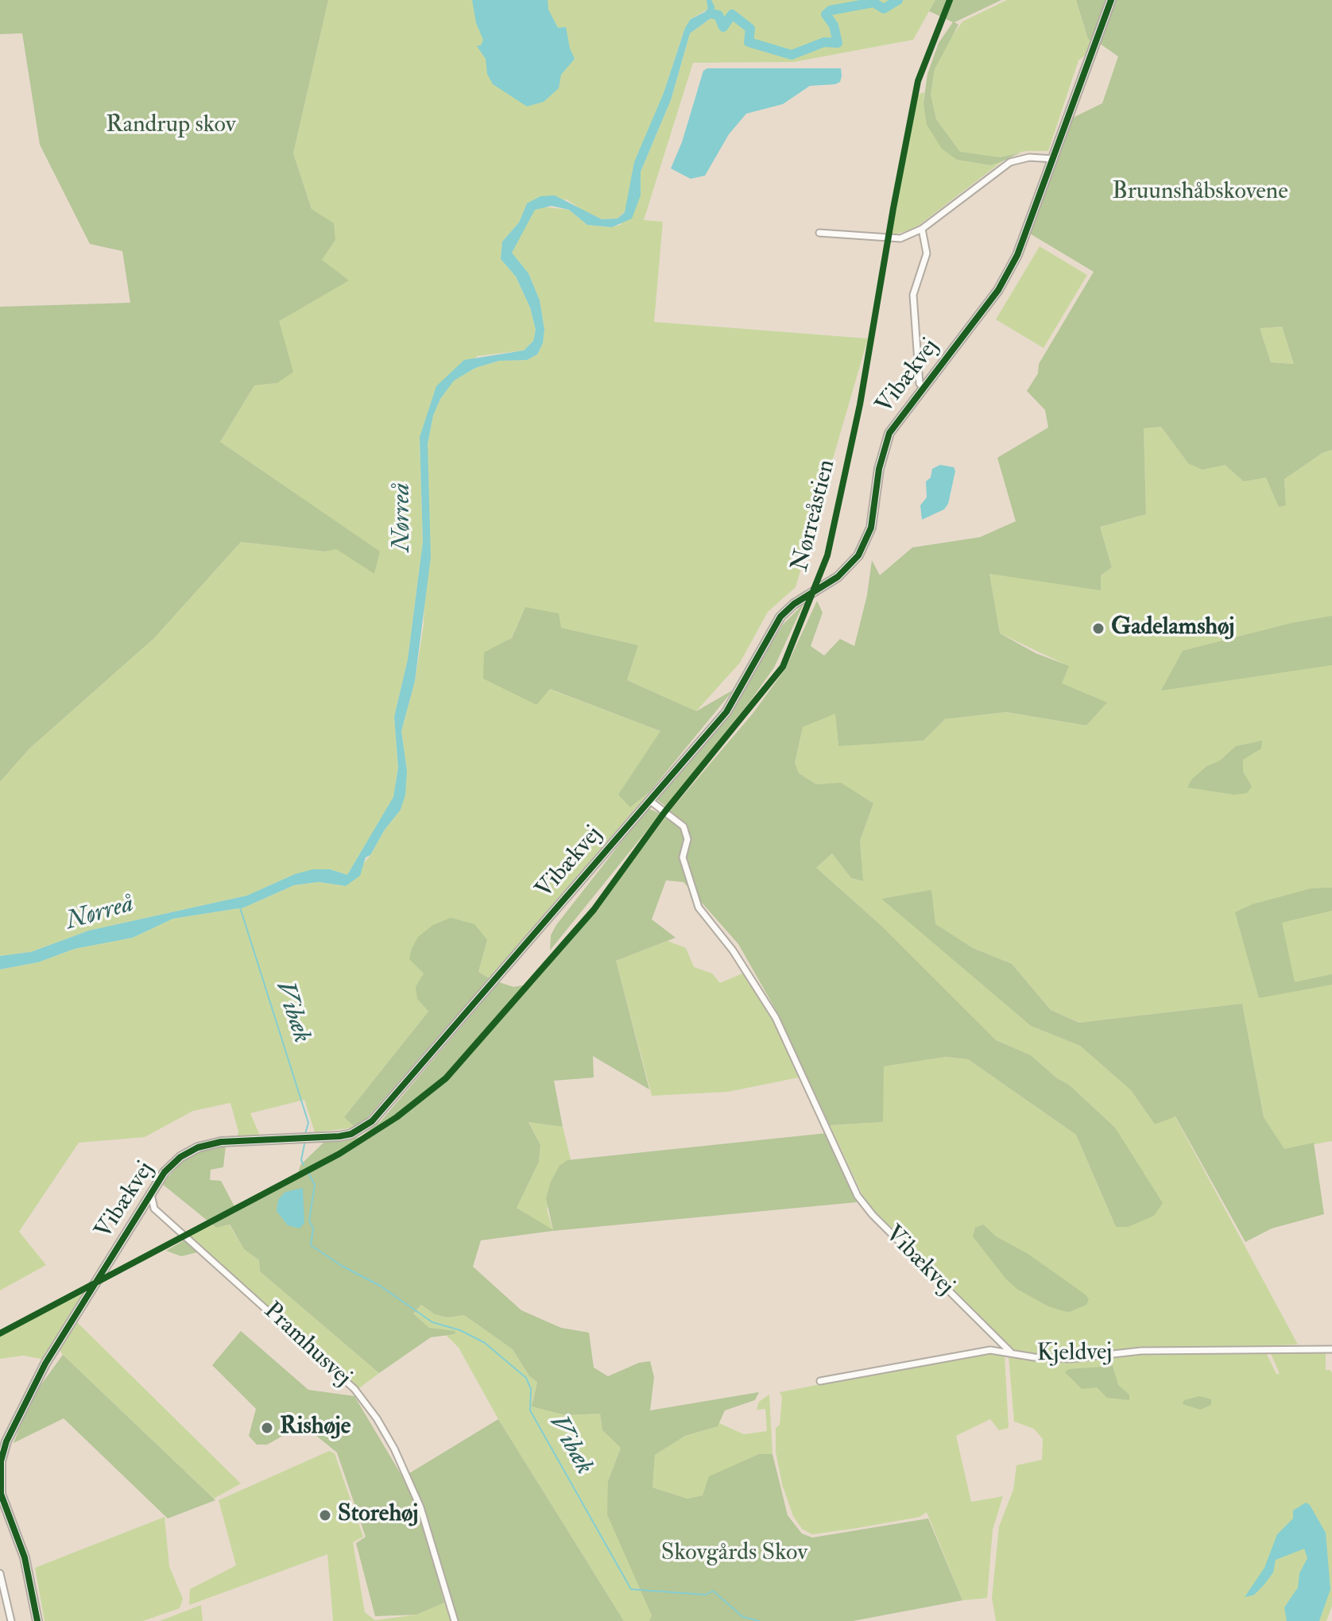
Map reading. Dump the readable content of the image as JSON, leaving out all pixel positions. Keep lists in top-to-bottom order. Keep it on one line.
{"streets":{"street":["Vibækvej","Pramhusvej","Kjeldvej"],"cycle path":["Nørreåstien"]},"crossings":[["Vibækvej","Kjeldvej"]],"water":["Nørreå","Vibæk"],"parks":["Randrup skov","Bruunshåbskovene","Skovgårds Skov"],"places":["Gadelamshøj","Rishøje","Storehøj"]}
